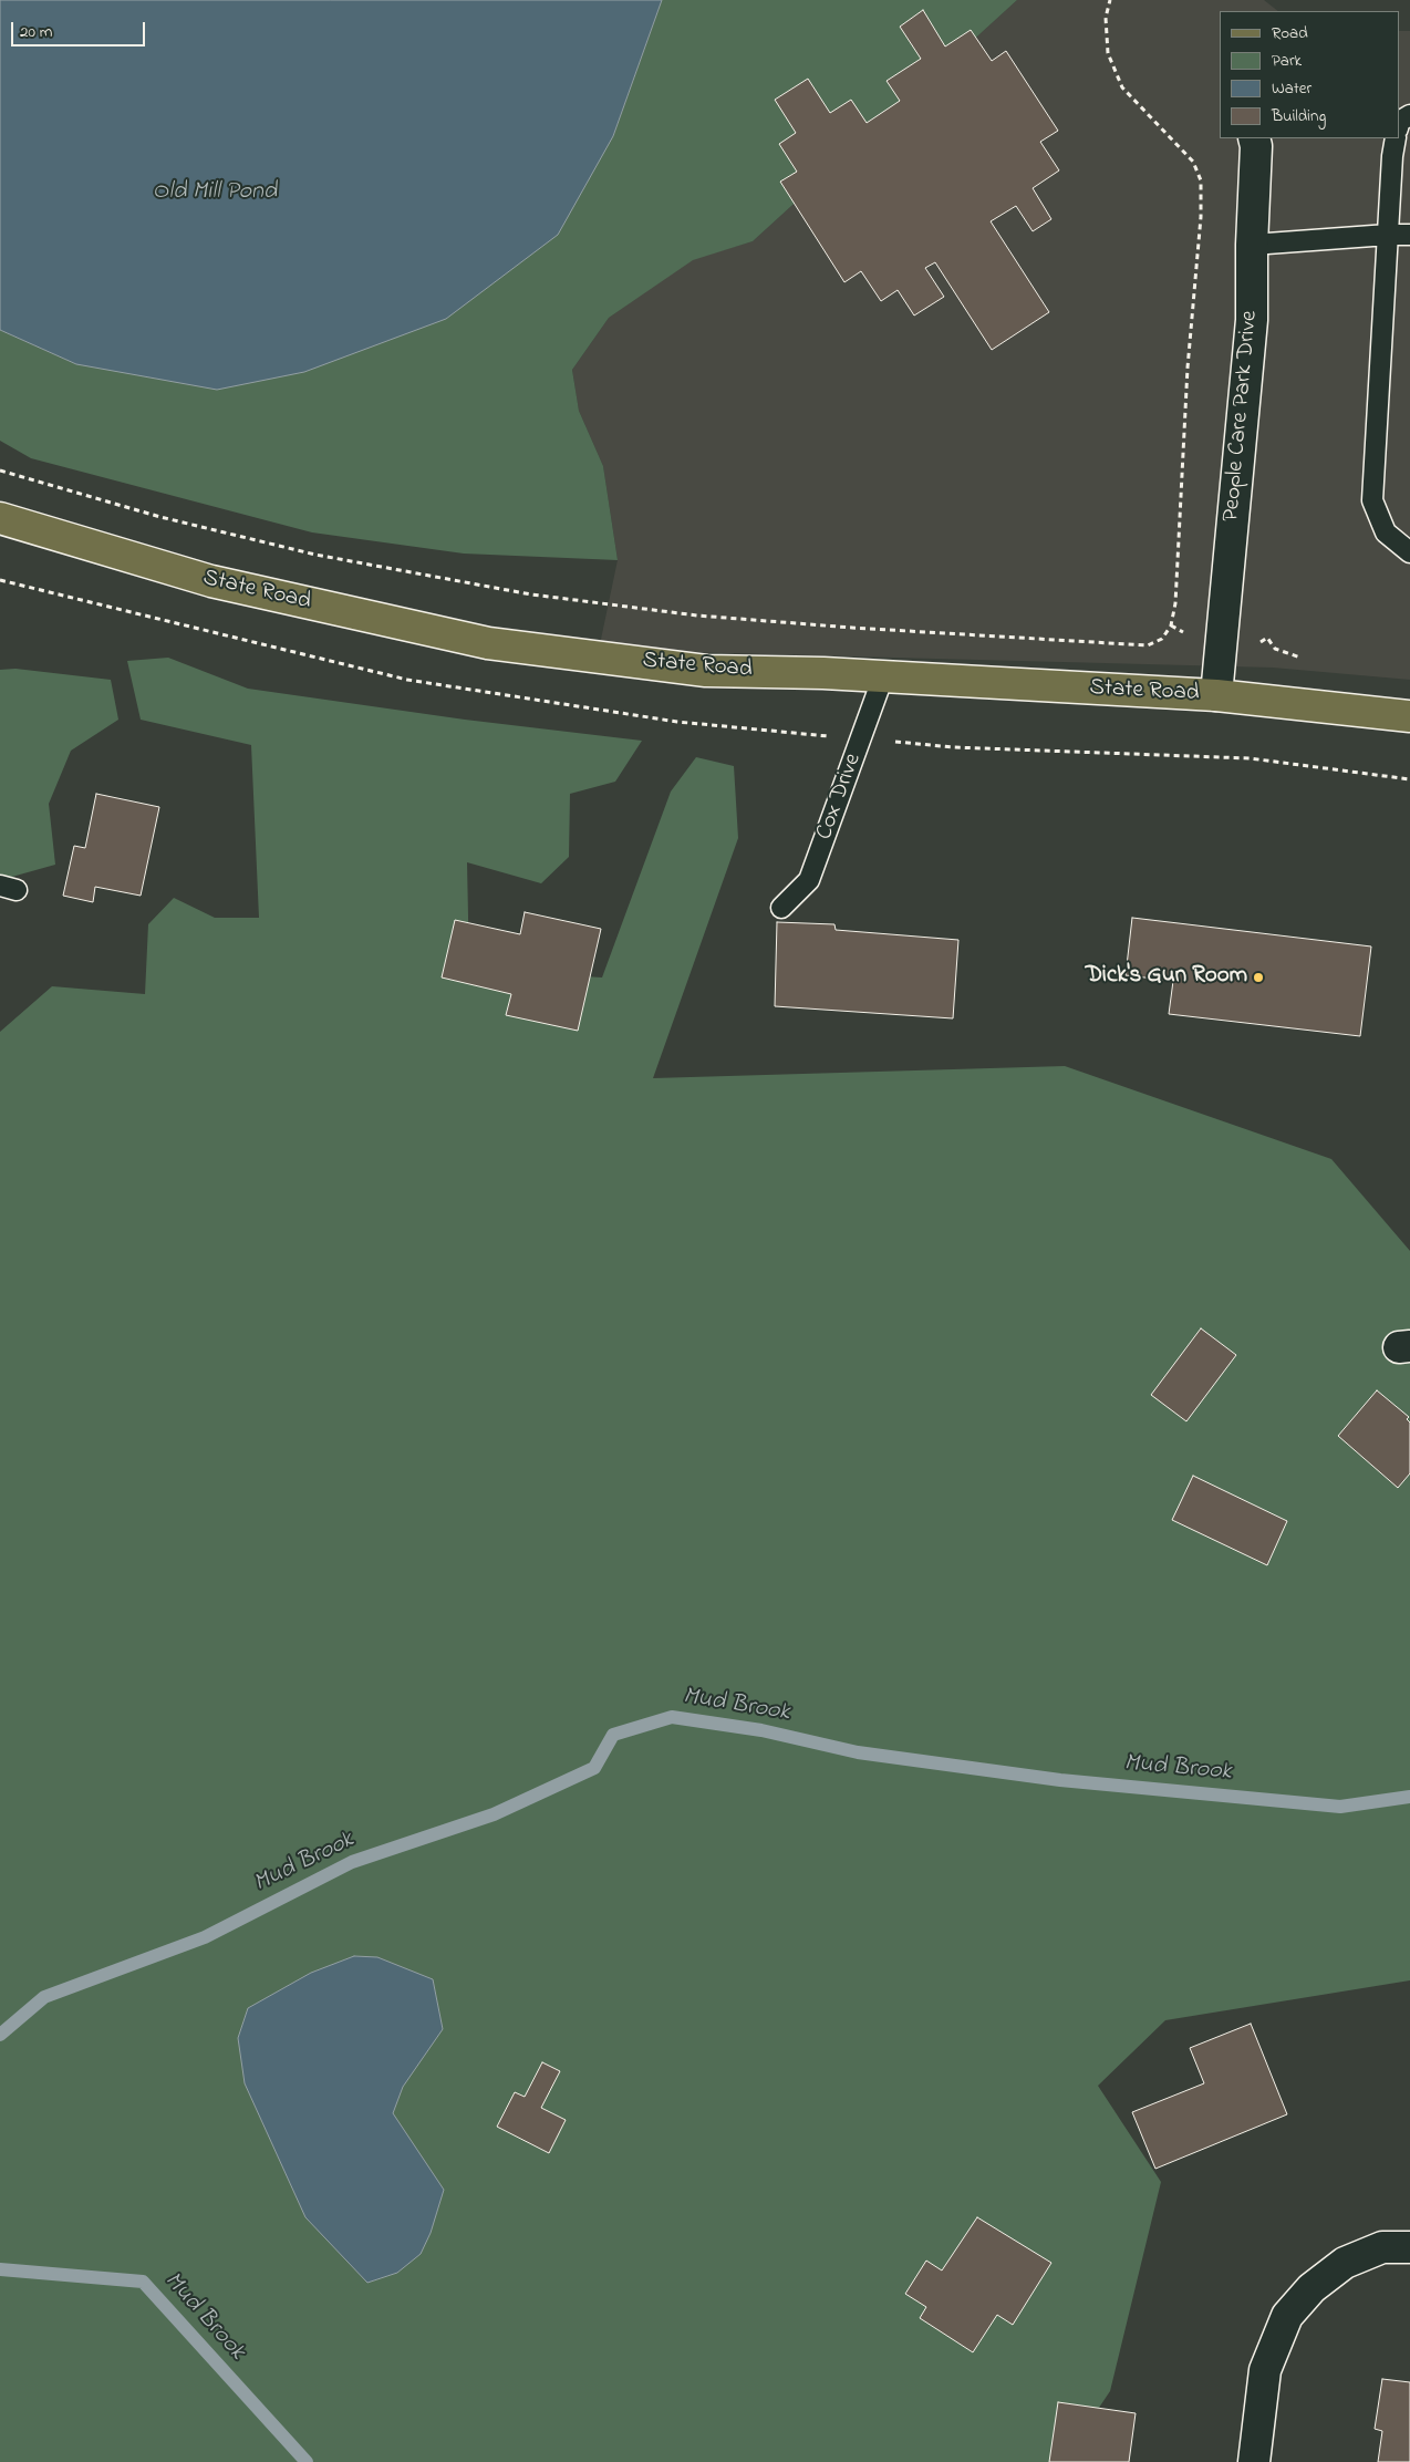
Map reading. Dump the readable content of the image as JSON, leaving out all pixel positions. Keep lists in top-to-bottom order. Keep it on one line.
{"streets":{"main road":["State Road"],"street":["People Care Park Drive"],"lane":["Cox Drive"]},"crossings":[["People Care Park Drive","State Road"],["State Road","Cox Drive"]],"water":["Old Mill Pond","Mud Brook"],"places":["Dick's Gun Room"],"legend":["Road","Park","Water","Building"],"scale_bar":"20 m"}
